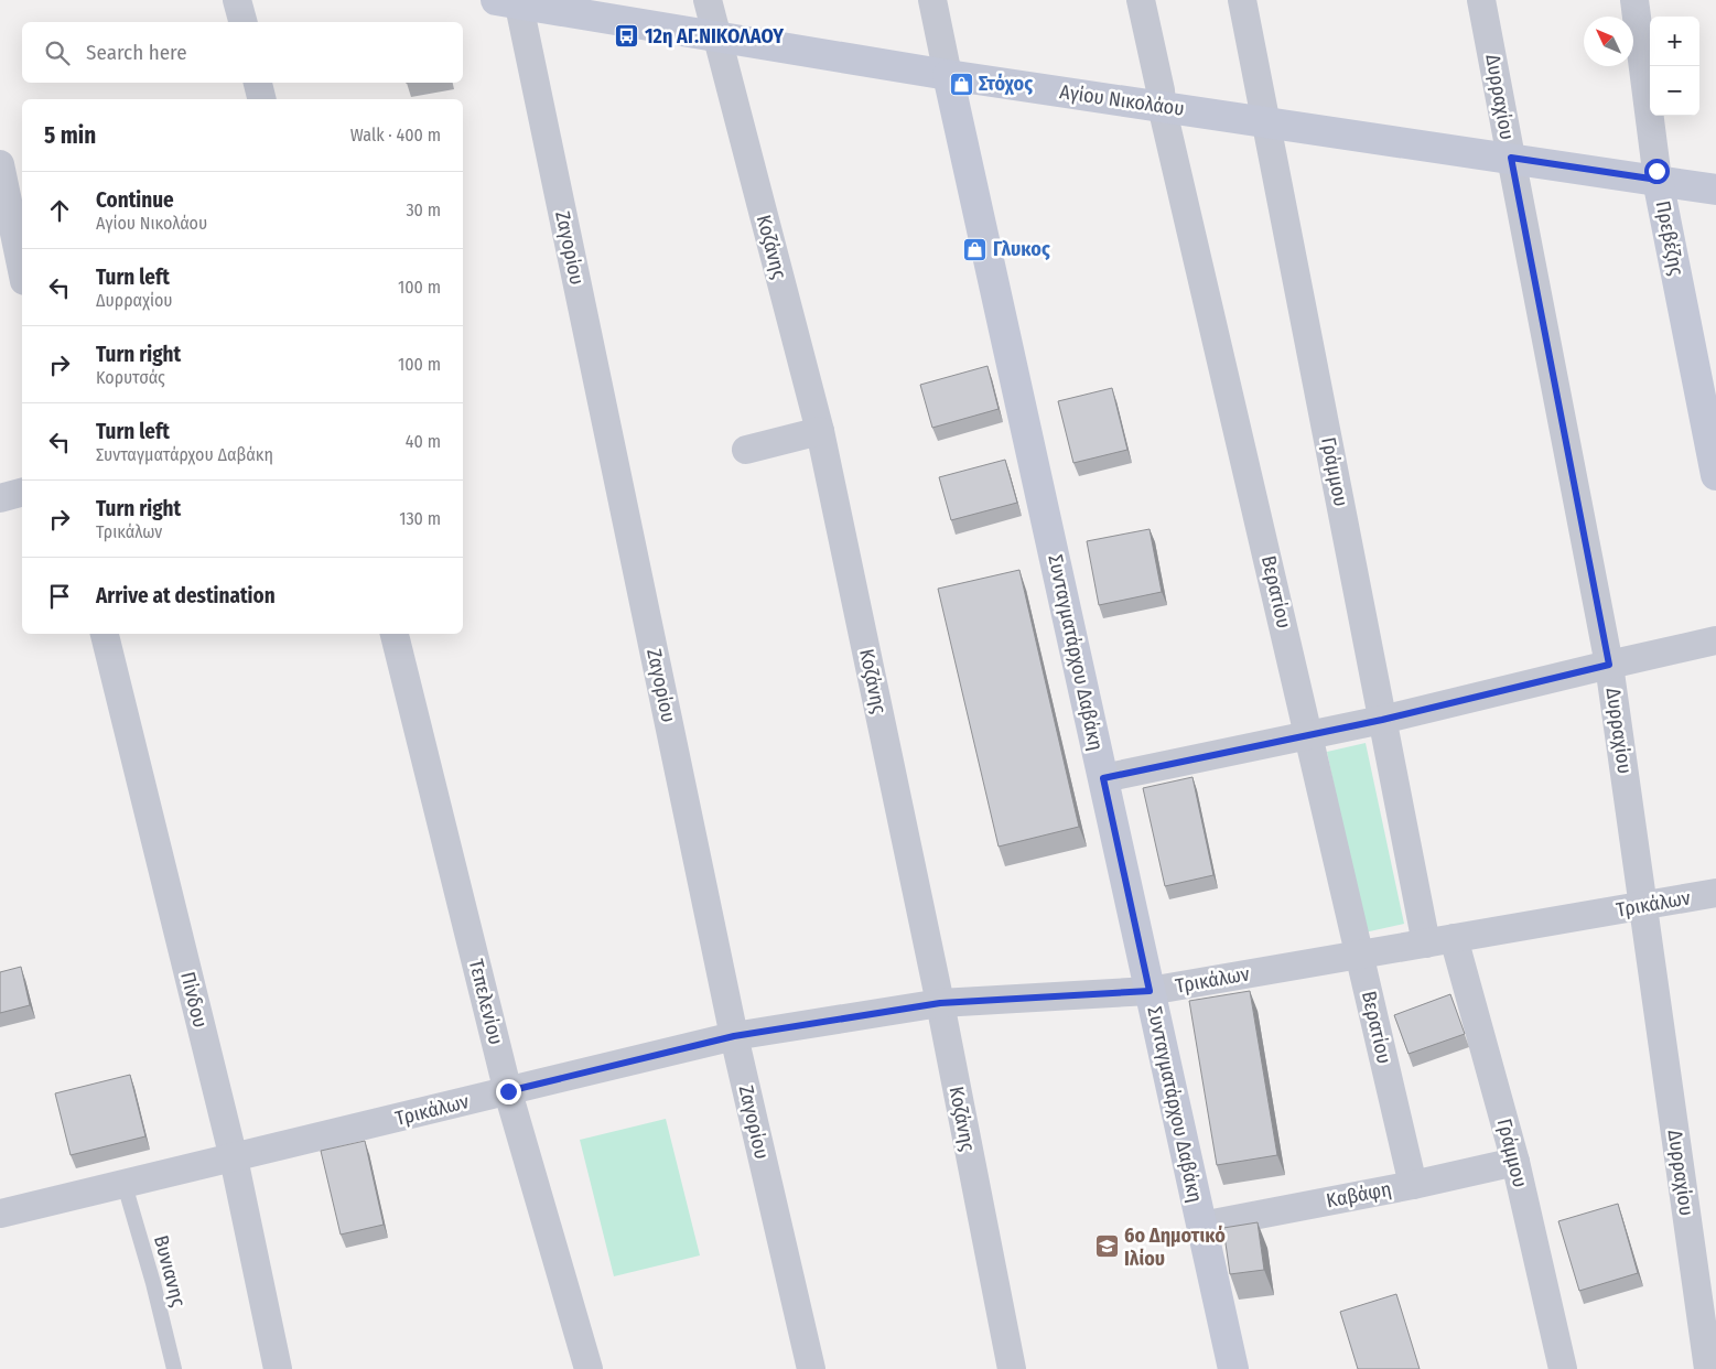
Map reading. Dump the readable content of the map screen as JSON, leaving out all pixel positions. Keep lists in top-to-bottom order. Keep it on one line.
{"streets":{"street":["Δυρραχίου","Αγίου Νικολάου","Πρεβέζης","Κοζάνης","Ζαγορίου","Γράμμου","Βερατίου","Συνταγματάρχου Δαβάκη","Τρικάλων","Πίνδου","Τεπελενίου","Καβάφη"],"lane":["Βυνιανης"]},"crossings":[["Δυρραχίου","Αγίου Νικολάου"],["Δυρραχίου","Τρικάλων"],["Αγίου Νικολάου","Πρεβέζης"],["Αγίου Νικολάου","Κοζάνης"],["Αγίου Νικολάου","Ζαγορίου"],["Αγίου Νικολάου","Γράμμου"],["Αγίου Νικολάου","Βερατίου"],["Αγίου Νικολάου","Συνταγματάρχου Δαβάκη"],["Κοζάνης","Τρικάλων"],["Ζαγορίου","Τρικάλων"],["Γράμμου","Τρικάλων"],["Γράμμου","Καβάφη"],["Βερατίου","Τρικάλων"],["Βερατίου","Καβάφη"],["Συνταγματάρχου Δαβάκη","Τρικάλων"],["Συνταγματάρχου Δαβάκη","Καβάφη"],["Τρικάλων","Πίνδου"],["Τρικάλων","Τεπελενίου"],["Τρικάλων","Βυνιανης"]],"places":{"bus stop":["12η ΑΓ.ΝΙΚΟΛΑΟΥ"],"shop":["Στόχος","Γλυκος"],"school or university":["6ο Δημοτικό Ιλίου"]},"north":"top left","page":{"map_buttons":["+","−"],"search":"Search here","heading":["5 min","Walk · 400 m"],"list":[["Continue","Αγίου Νικολάου","30 m"],["Turn left","Δυρραχίου","100 m"],["Turn right","Κορυτσάς","100 m"],["Turn left","Συνταγματάρχου Δαβάκη","40 m"],["Turn right","Τρικάλων","130 m"],"Arrive at destination"]}}
